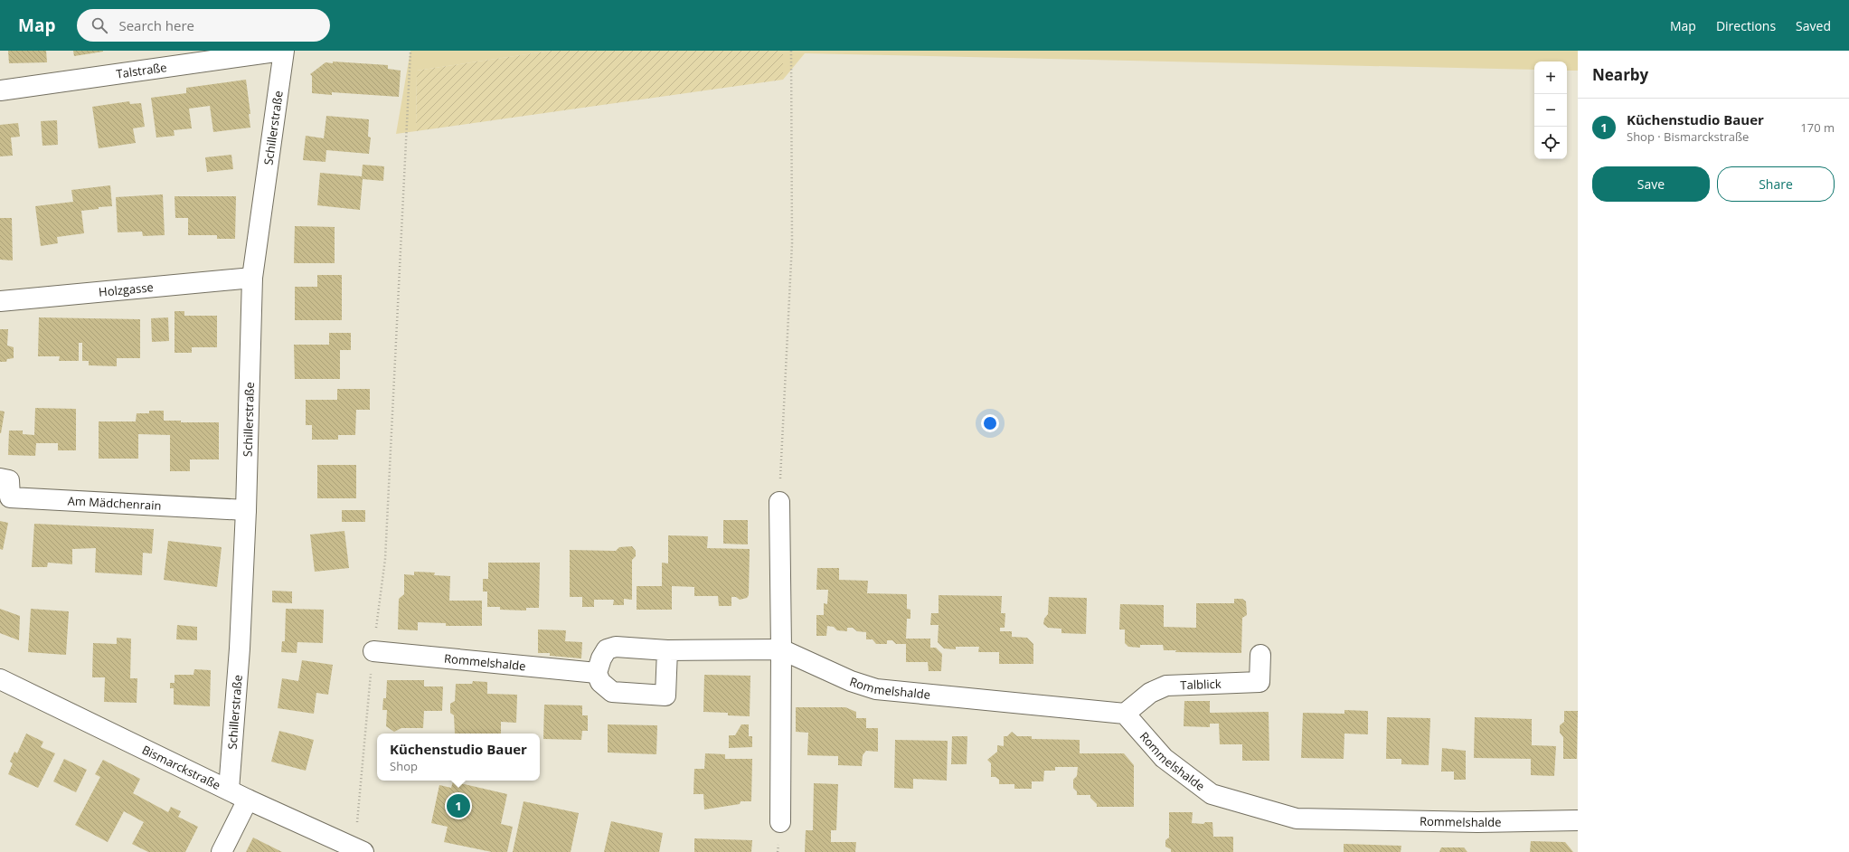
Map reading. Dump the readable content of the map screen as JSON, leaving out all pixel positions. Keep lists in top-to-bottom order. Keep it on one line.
{"streets":{"street":["Talstraße","Schillerstraße","Holzgasse","Am Mädchenrain","Rommelshalde","Talblick","Bismarckstraße"]},"crossings":[["Talstraße","Schillerstraße"],["Schillerstraße","Holzgasse"],["Schillerstraße","Am Mädchenrain"],["Schillerstraße","Bismarckstraße"],["Rommelshalde","Talblick"]],"page":{"header":"Map","search":"Search here","nav":["Map","Directions","Saved"],"heading":"Nearby","map_buttons":["+","−"],"list":[{"mark":"1","name":"Küchenstudio Bauer","note":"Shop · Bismarckstraße","value":"170 m"}],"buttons":["Save","Share"],"popup":["Küchenstudio Bauer","Shop"],"pins":"1"}}
